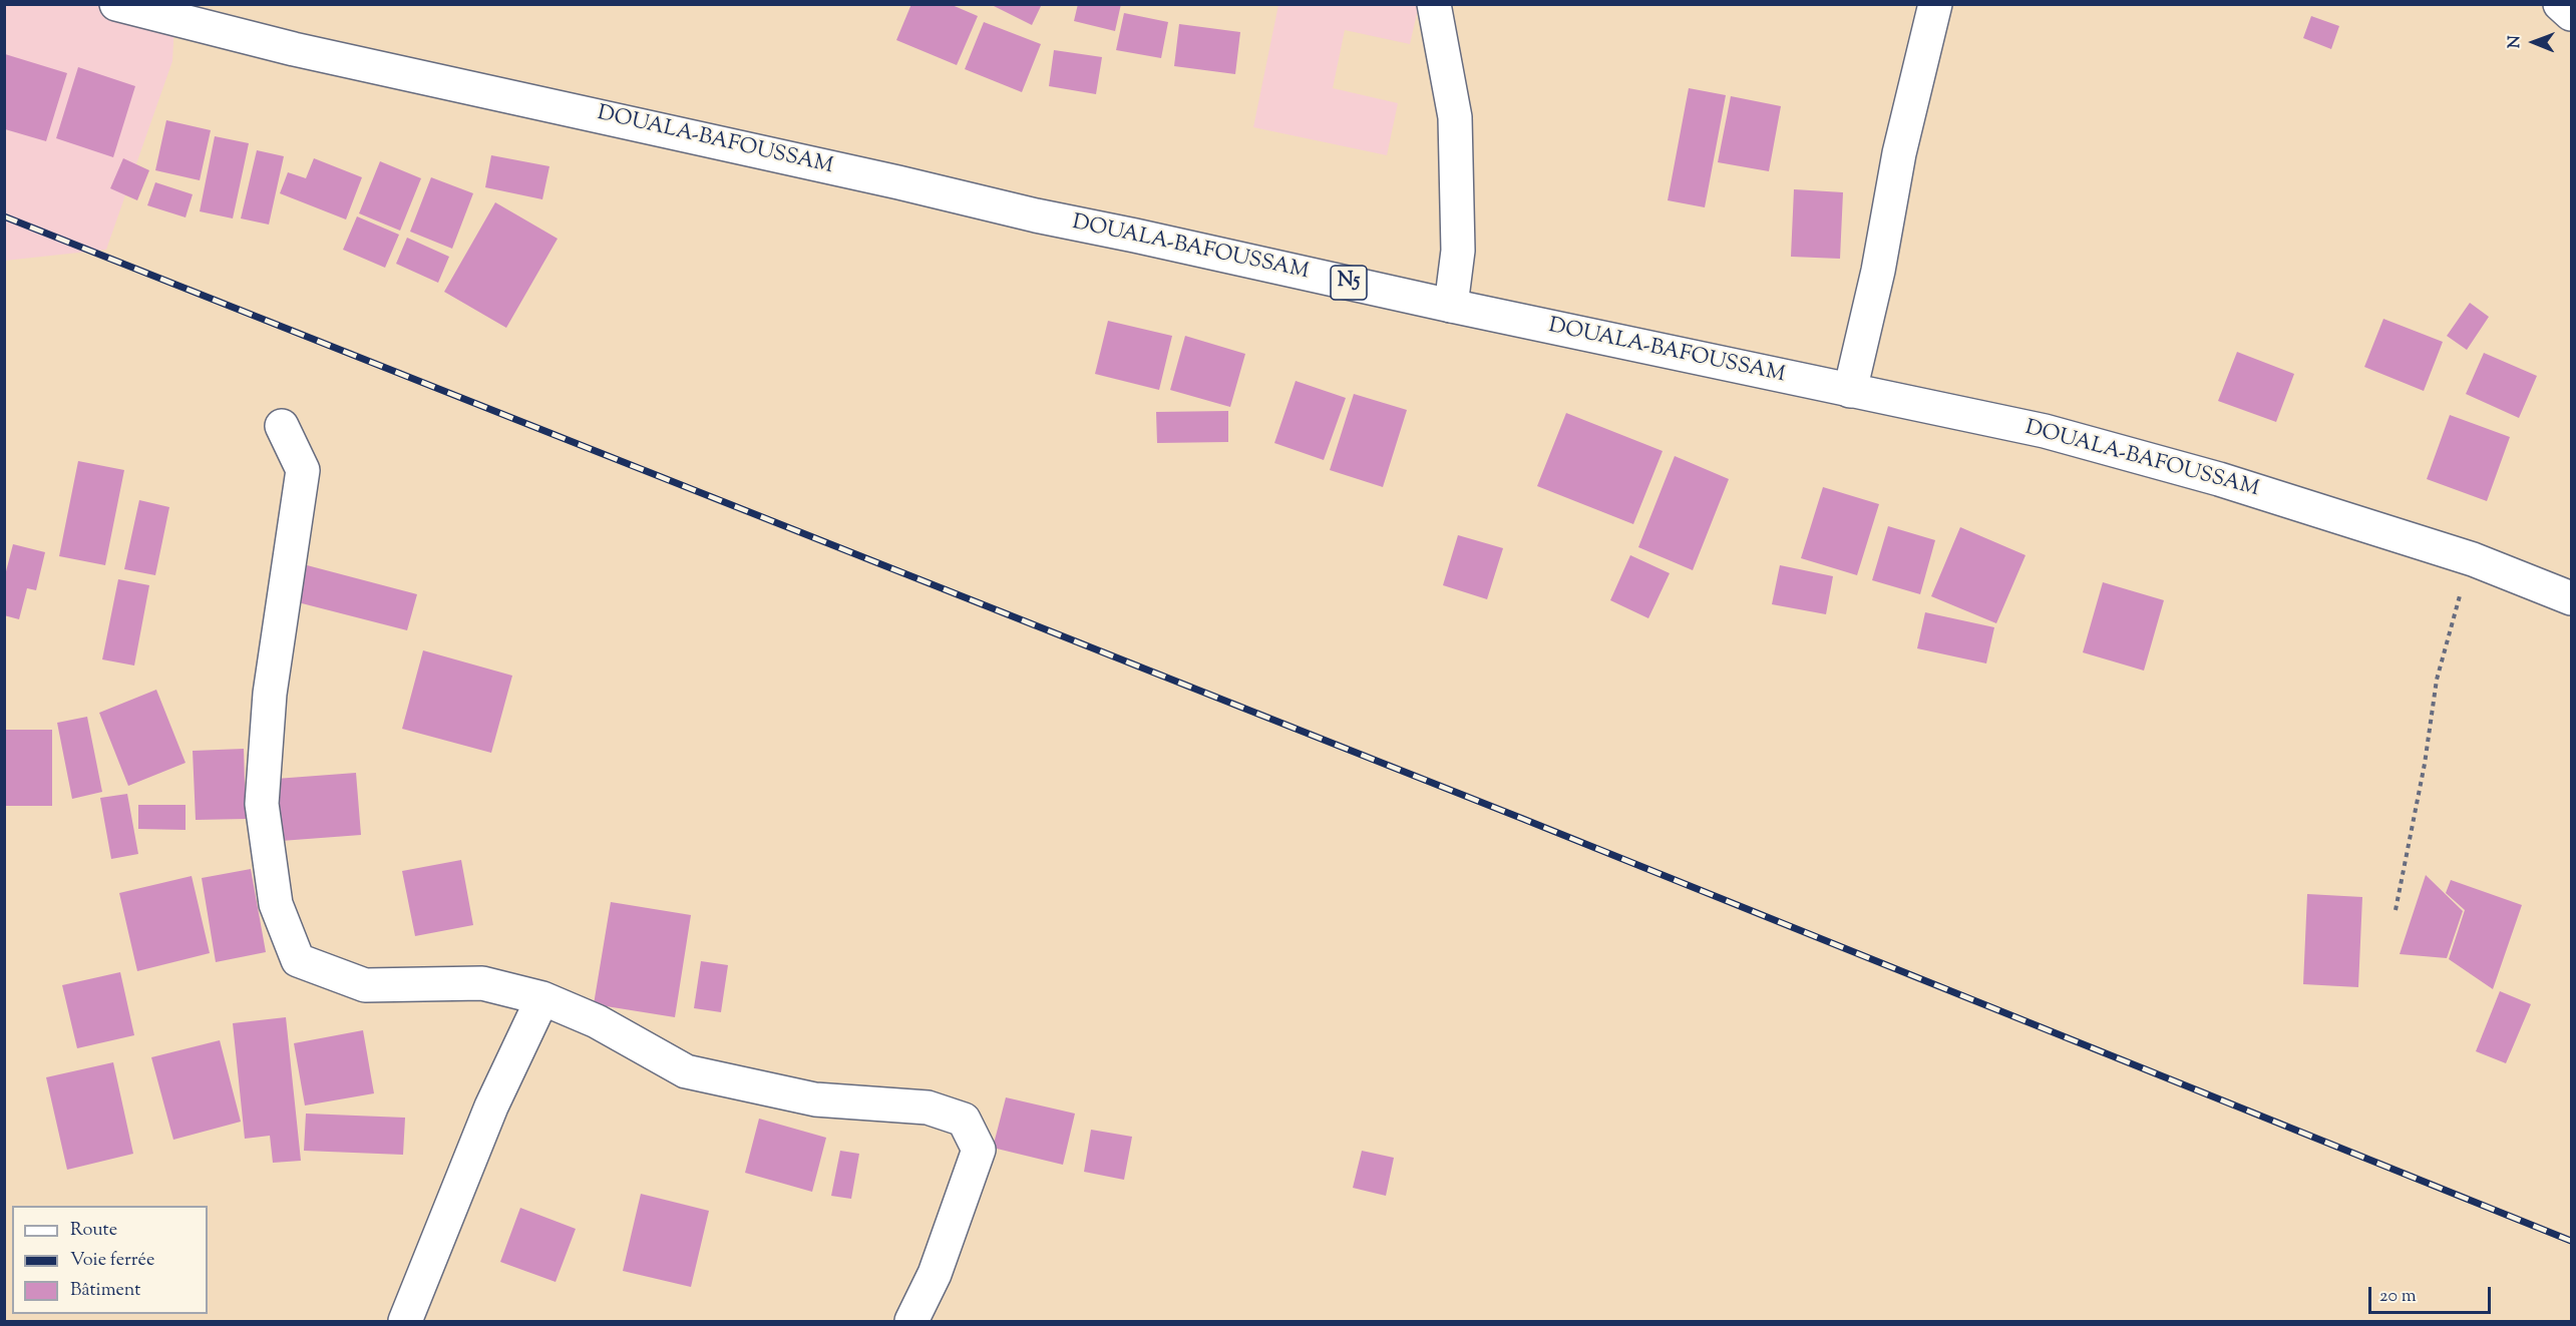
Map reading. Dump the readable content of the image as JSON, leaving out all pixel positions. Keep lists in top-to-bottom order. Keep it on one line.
{"streets":{"main road":["DOUALA-BAFOUSSAM","N5"]},"legend":["Route","Voie ferrée","Bâtiment"],"scale_bar":"20 m","north":"left"}
